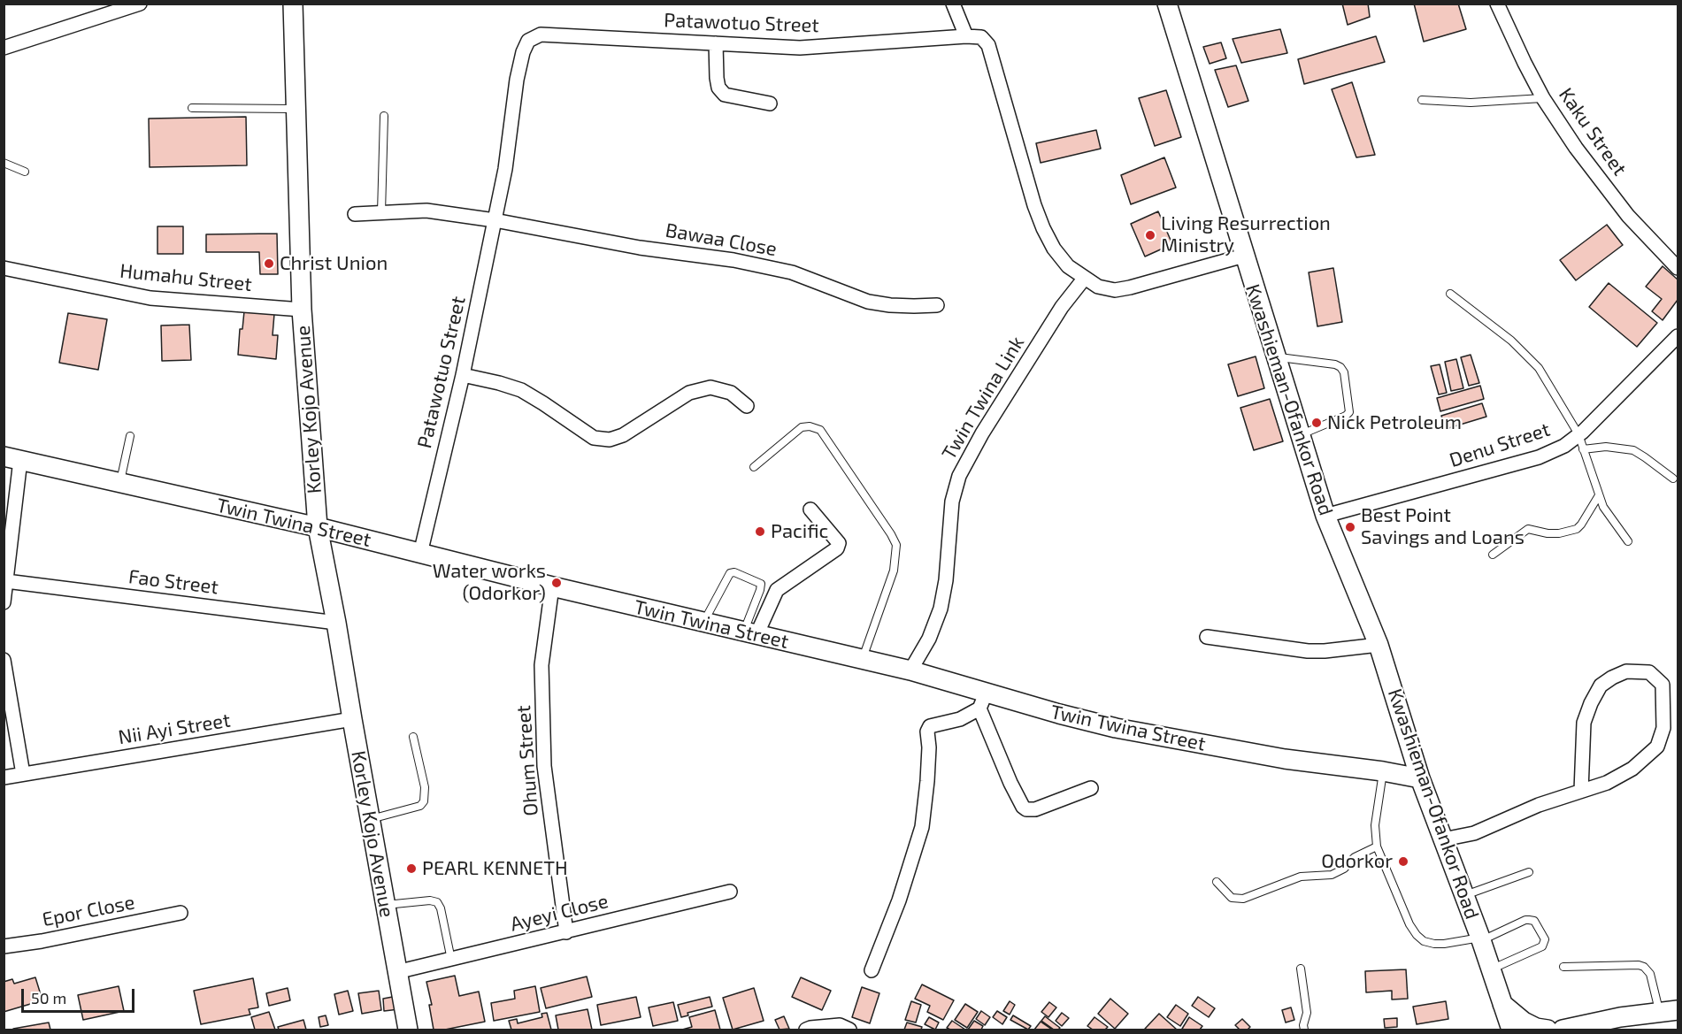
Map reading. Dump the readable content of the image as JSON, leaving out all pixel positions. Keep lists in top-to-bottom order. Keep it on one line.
{"streets":{"main road":["Kwashieman-Ofankor Road","Korley Kojo Avenue","Twin Twina Street"],"street":["Patawotuo Street","Kaku Street","Bawaa Close","Humahu Street","Twin Twina Link","Denu Street","Fao Street","Nii Ayi Street","Ohum Street","Epor Close","Ayeyi Close"]},"crossings":[["Patawotuo Street","Bawaa Close"],["Patawotuo Street","Twin Twina Link"],["Patawotuo Street","Kwashieman-Ofankor Road"],["Patawotuo Street","Twin Twina Street"],["Humahu Street","Korley Kojo Avenue"],["Twin Twina Link","Twin Twina Street"],["Kwashieman-Ofankor Road","Denu Street"],["Kwashieman-Ofankor Road","Twin Twina Street"],["Korley Kojo Avenue","Twin Twina Street"],["Korley Kojo Avenue","Fao Street"],["Korley Kojo Avenue","Nii Ayi Street"],["Korley Kojo Avenue","Ayeyi Close"],["Twin Twina Street","Ohum Street"],["Ohum Street","Ayeyi Close"]],"places":["Living Resurrection Ministry","Christ Union","Nick Petroleum","Best Point Savings and Loans","Pacific","Water works (Odorkor)","Odorkor","PEARL KENNETH"],"scale_bar":"50 m"}
